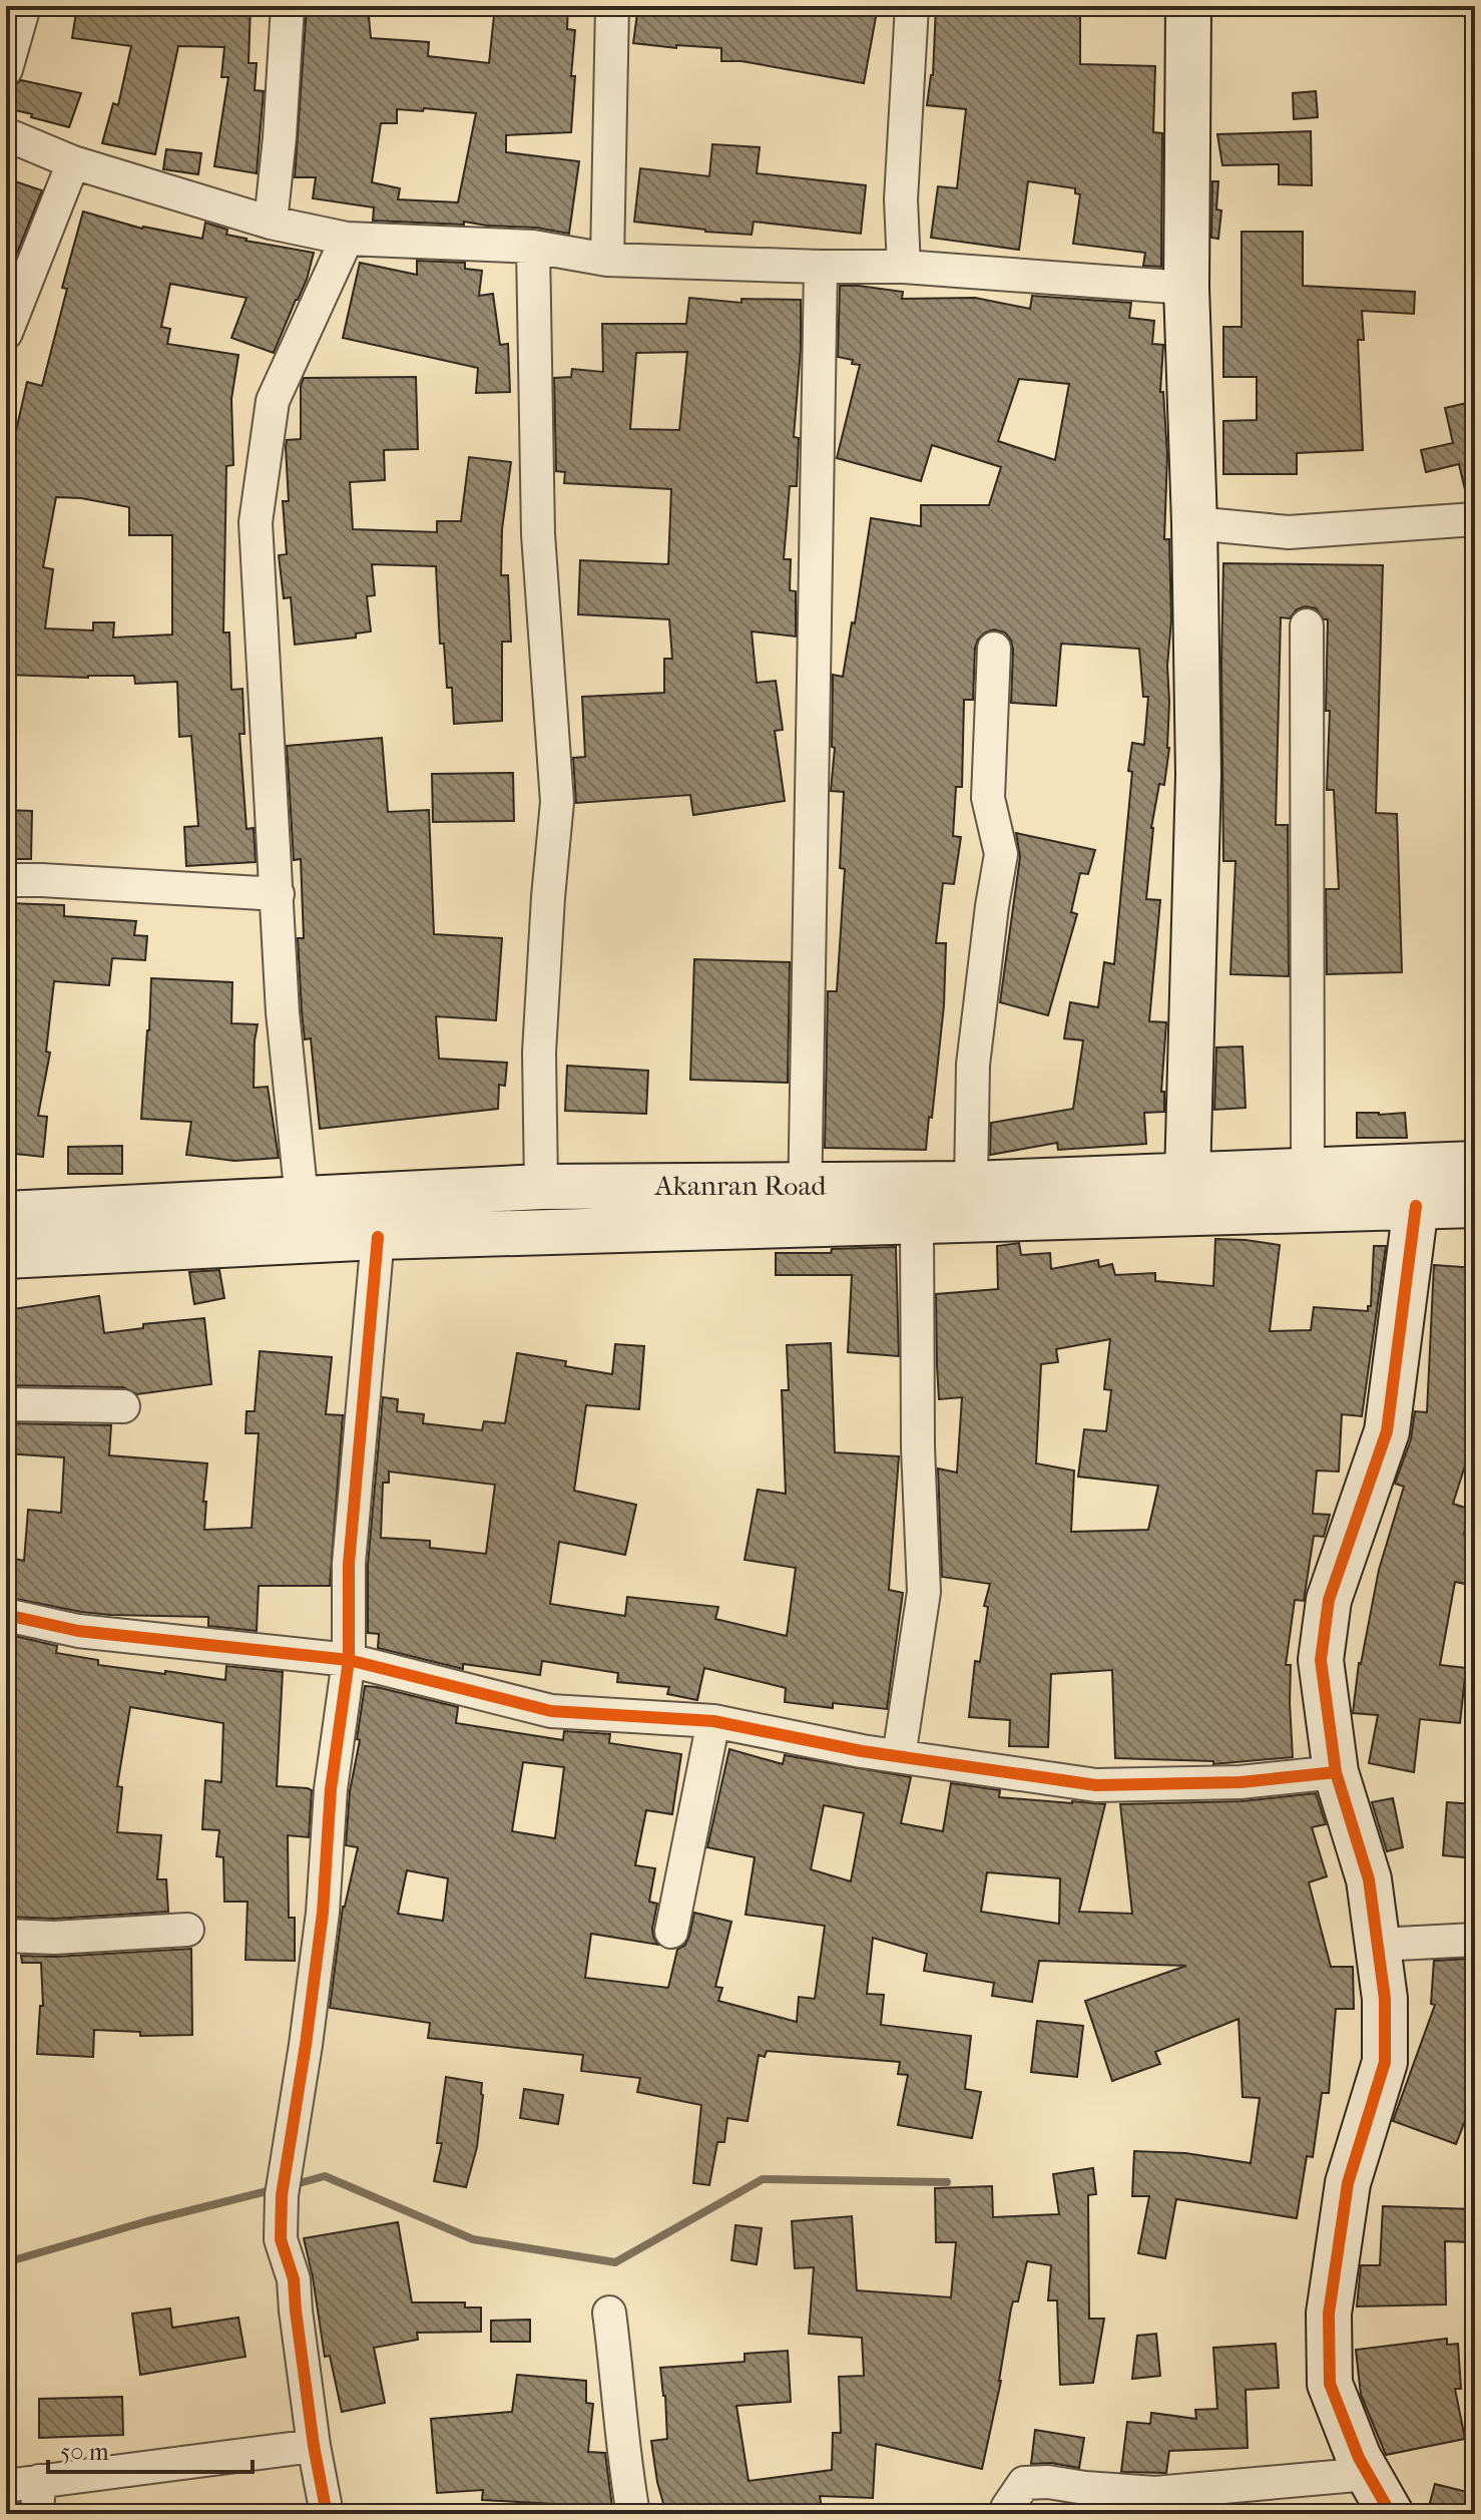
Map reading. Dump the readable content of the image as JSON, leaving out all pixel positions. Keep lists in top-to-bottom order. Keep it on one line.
{"streets":{"main road":["Akanran Road"]},"scale_bar":"50 m"}
